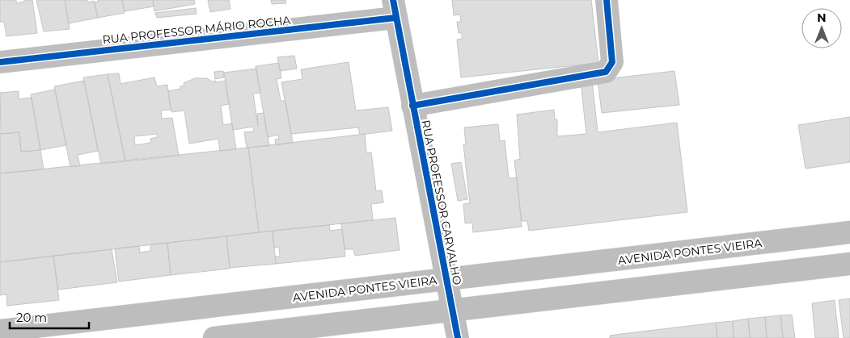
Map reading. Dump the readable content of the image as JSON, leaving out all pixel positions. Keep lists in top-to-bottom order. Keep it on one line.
{"streets":{"main road":["AVENIDA PONTES VIEIRA"],"street":["RUA PROFESSOR MÁRIO ROCHA","RUA PROFESSOR CARVALHO"]},"crossings":[["RUA PROFESSOR MÁRIO ROCHA","RUA PROFESSOR CARVALHO"],["RUA PROFESSOR CARVALHO","AVENIDA PONTES VIEIRA"]],"scale_bar":"20 m","north":"top"}
